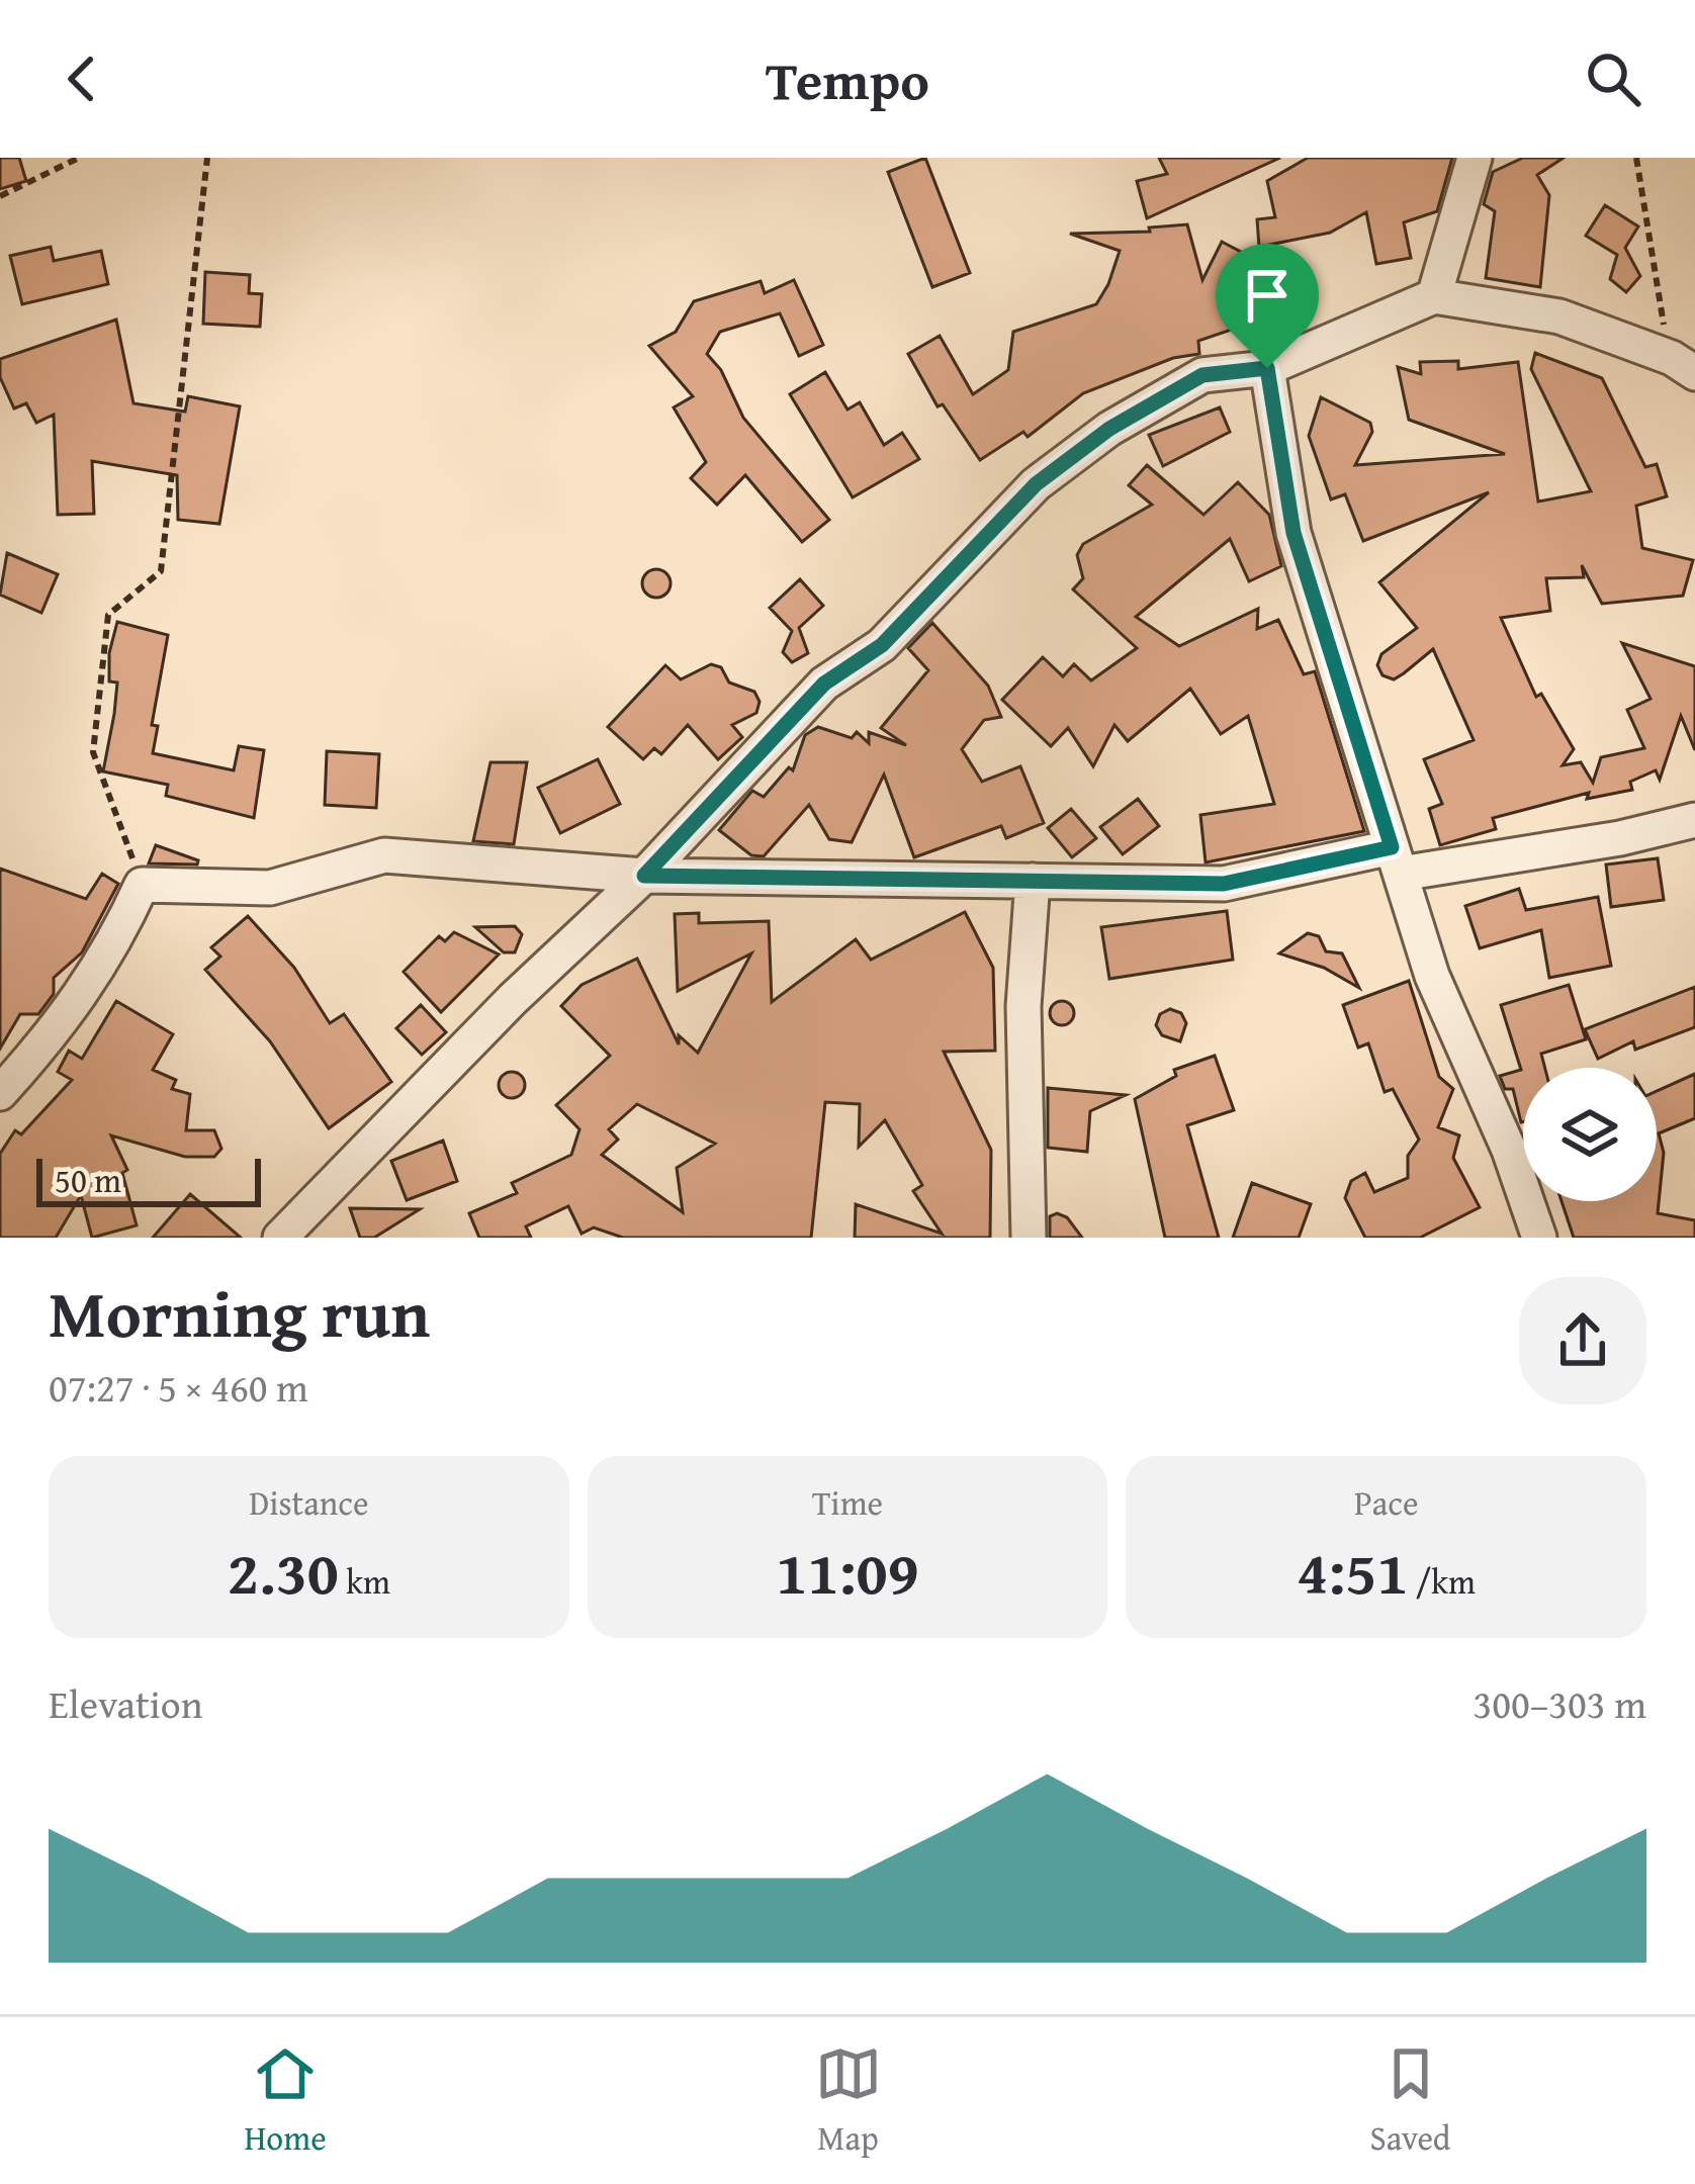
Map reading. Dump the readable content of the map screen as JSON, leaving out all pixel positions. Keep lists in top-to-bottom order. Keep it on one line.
{"scale_bar":"50 m","page":{"header":"Tempo","scale":"50 m","heading":["Morning run","07:27 · 5 × 460 m"],"stats":[["Distance","2.30 km"],["Time","11:09"],["Pace","4:51 /km"]],"chart":["Elevation","300–303 m"],"tabs":["Home","Map","Saved"]}}
